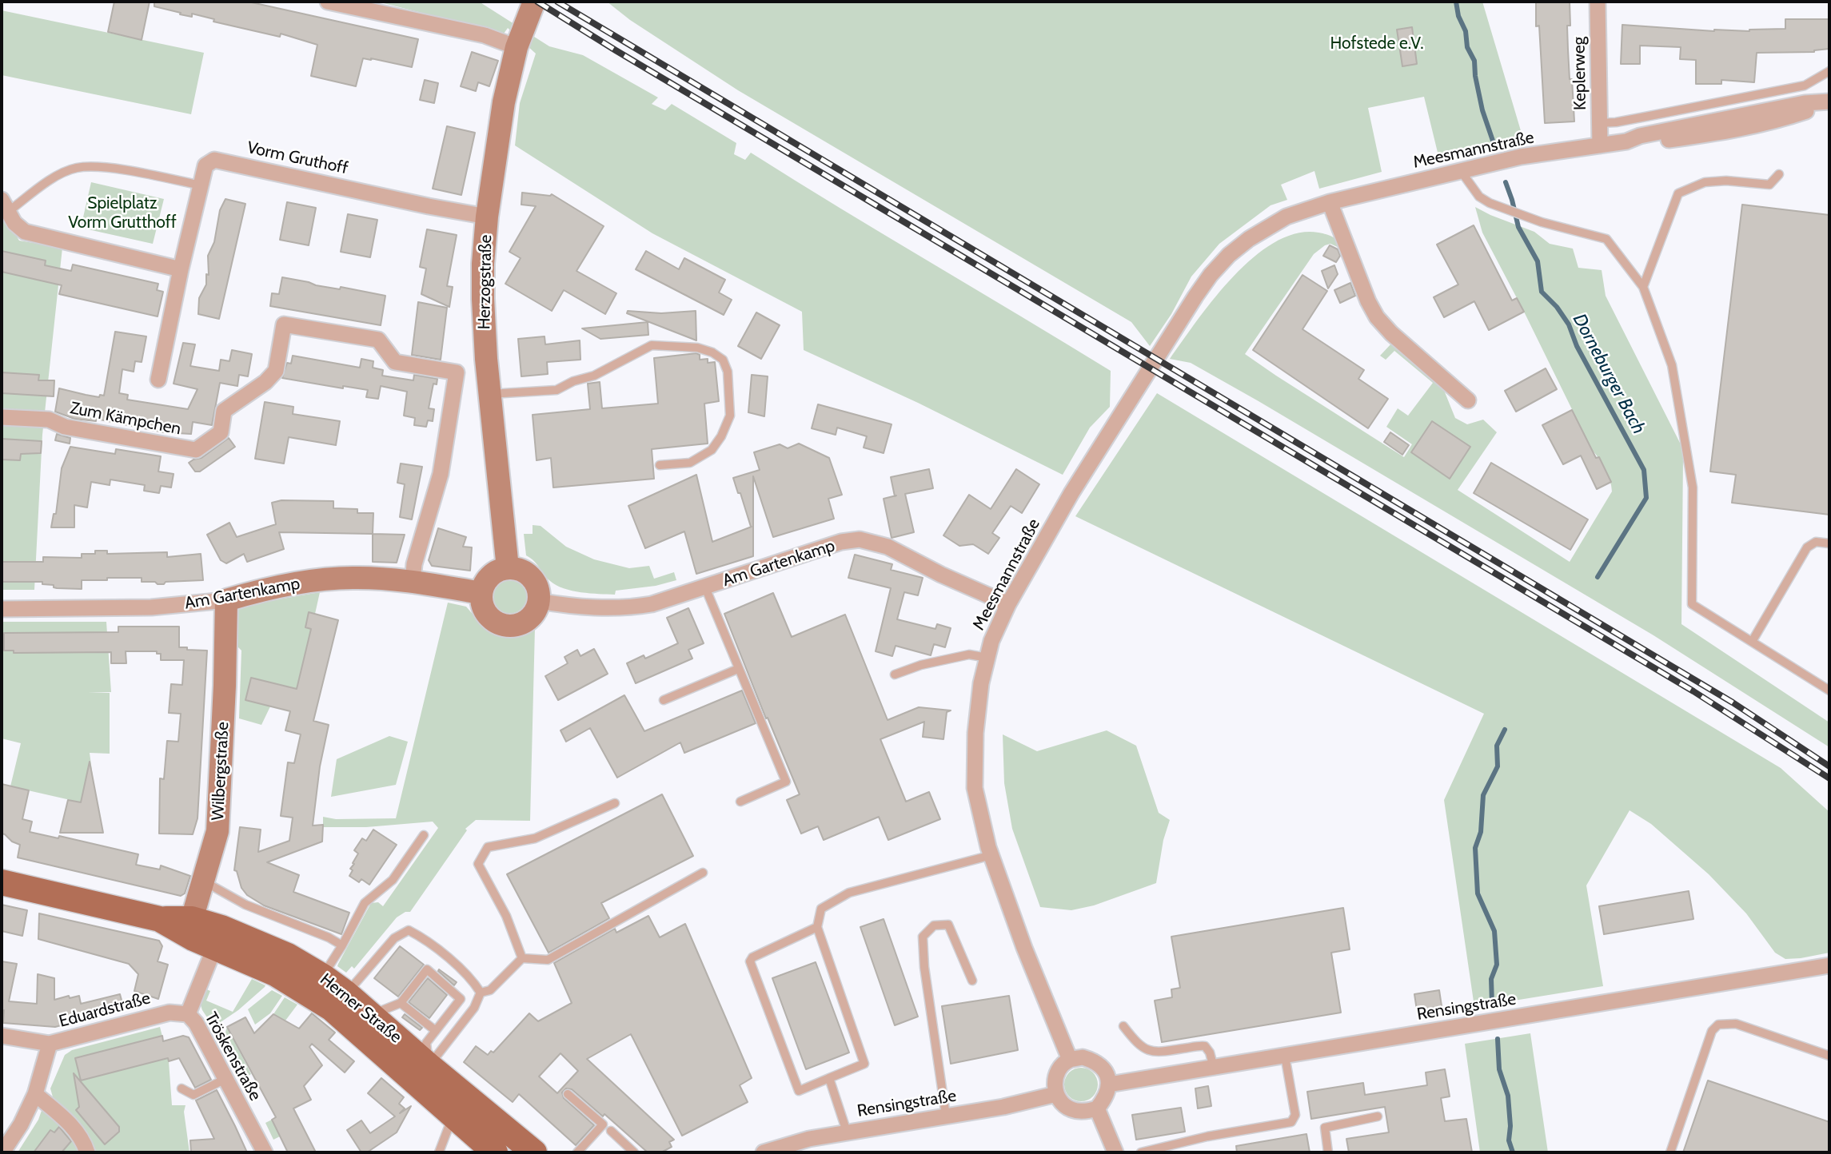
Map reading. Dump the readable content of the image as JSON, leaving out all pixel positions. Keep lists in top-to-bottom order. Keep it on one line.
{"streets":{"main road":["Herner Straße"],"street":["Keplerweg","Meesmannstraße","Vorm Gruthoff","Herzogstraße","Zum Kämpchen","Am Gartenkamp","Wilbergstraße","Rensingstraße","Eduardstraße","Tröskenstraße"]},"crossings":[["Keplerweg","Meesmannstraße"],["Meesmannstraße","Am Gartenkamp"],["Meesmannstraße","Rensingstraße"],["Vorm Gruthoff","Herzogstraße"],["Herzogstraße","Am Gartenkamp"],["Zum Kämpchen","Am Gartenkamp"],["Am Gartenkamp","Wilbergstraße"],["Wilbergstraße","Herner Straße"],["Wilbergstraße","Tröskenstraße"],["Herner Straße","Tröskenstraße"],["Eduardstraße","Tröskenstraße"]],"water":["Dorneburger Bach"],"parks":["Hofstede e.V.","Spielplatz Vorm Grutthoff"]}
